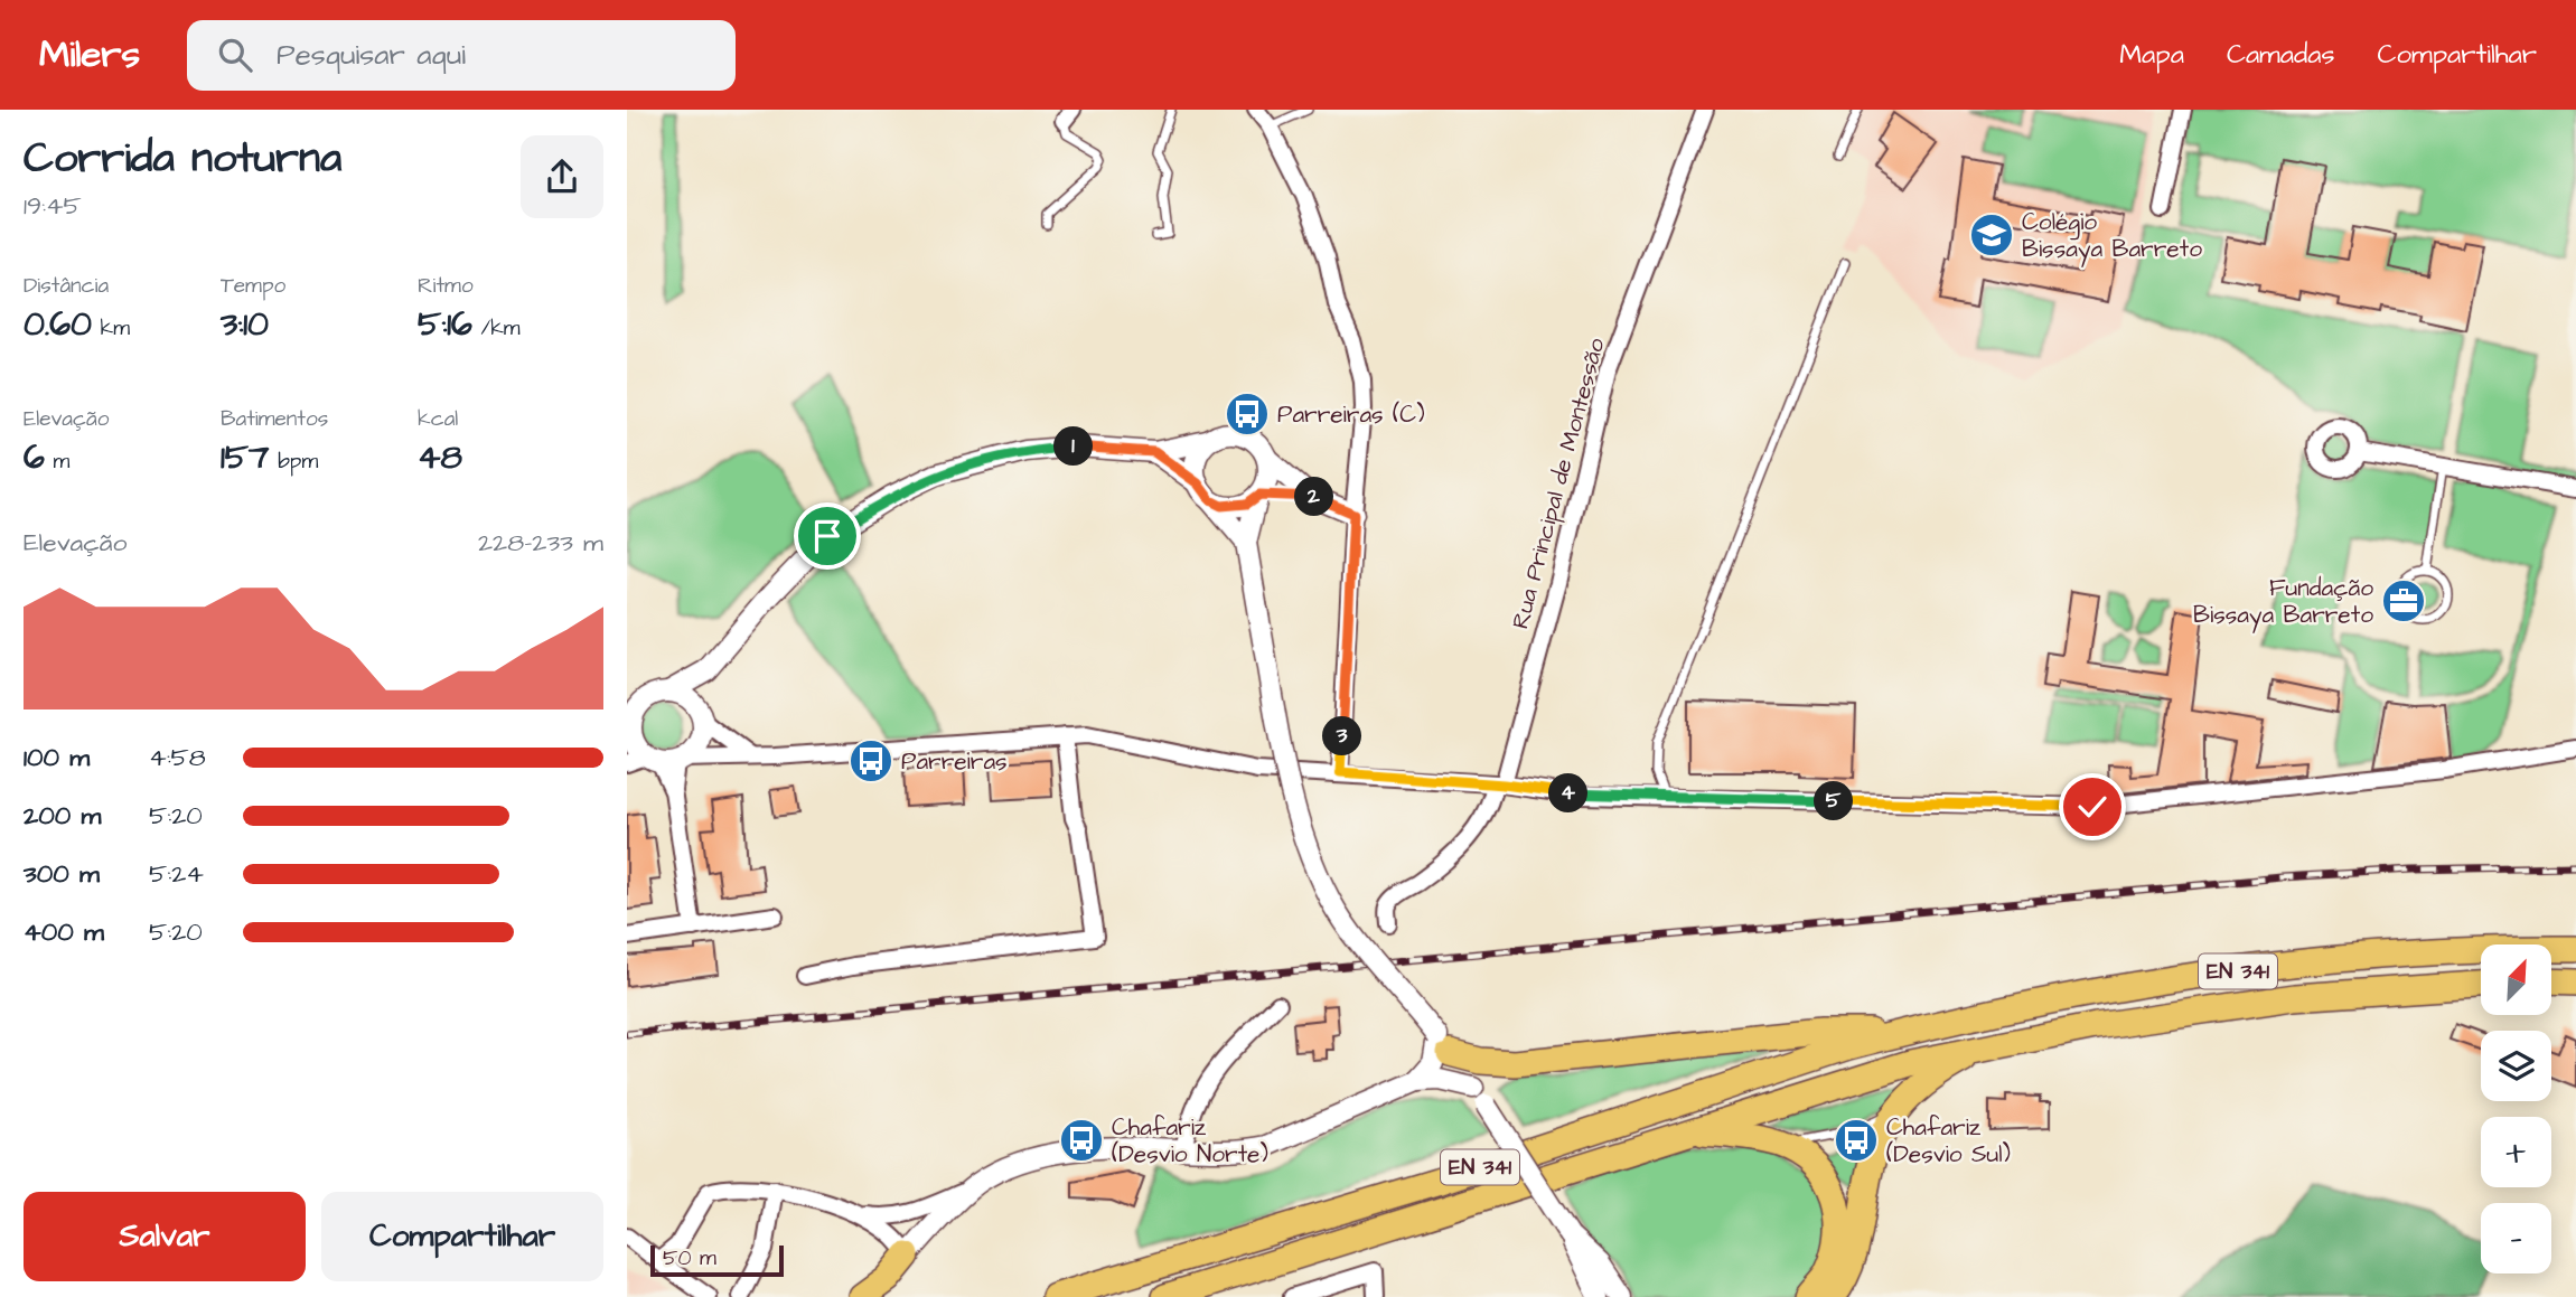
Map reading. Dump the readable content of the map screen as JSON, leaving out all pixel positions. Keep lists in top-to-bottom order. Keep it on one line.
{"streets":{"highway":["EN 341"],"street":["Rua Principal de Montessão"]},"places":{"school or university":["Colégio Bissaya Barreto"],"bus stop":["Parreiras (C)","Parreiras","Chafariz (Desvio Norte)","Chafariz (Desvio Sul)"],"office":["Fundação Bissaya Barreto"]},"scale_bar":"50 m","north":"top right","page":{"header":"Milers","search":"Pesquisar aqui","nav":["Mapa","Camadas","Compartilhar"],"heading":["Corrida noturna","19:45"],"stats":[["Distância","0.60 km"],["Tempo","3:10"],["Ritmo","5:16 /km"],["Elevação","6 m"],["Batimentos","157 bpm"],["kcal","48"]],"pins":["1","2","3","4","5"],"chart":["Elevação","228–233 m"],"list":[{"name":"100 m","note":"4:58"},{"name":"200 m","note":"5:20"},{"name":"300 m","note":"5:24"},{"name":"400 m","note":"5:20"}],"map_buttons":["+","−"],"buttons":["Salvar","Compartilhar"],"scale":"50 m"}}
